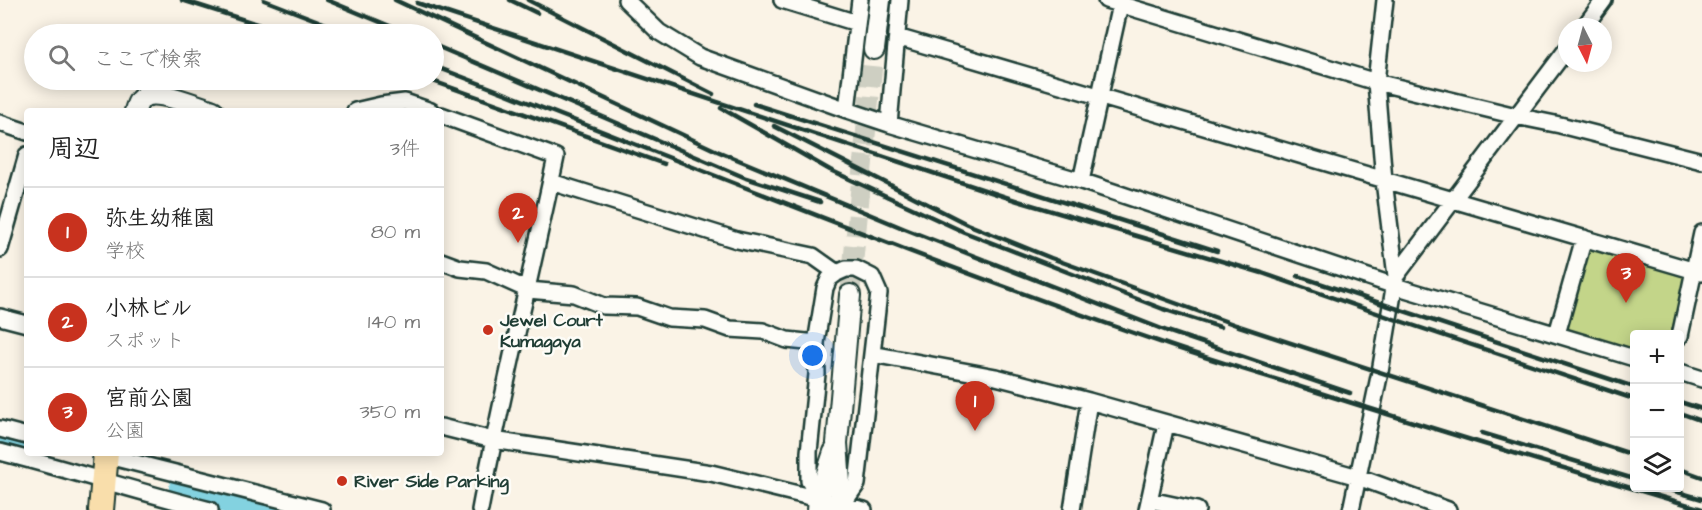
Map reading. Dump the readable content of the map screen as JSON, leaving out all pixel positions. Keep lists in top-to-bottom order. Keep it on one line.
{"places":["Jewel Court Kumagaya","River Side Parking"],"north":"bottom","page":{"search":"ここで検索","heading":["周辺","3件"],"list":[{"mark":"1","name":"弥生幼稚園","note":"学校","value":"80 m"},{"mark":"2","name":"小林ビル","note":"スポット","value":"140 m"},{"mark":"3","name":"宮前公園","note":"公園","value":"350 m"}],"pins":["2","3","1"],"map_buttons":["+","−"]}}
